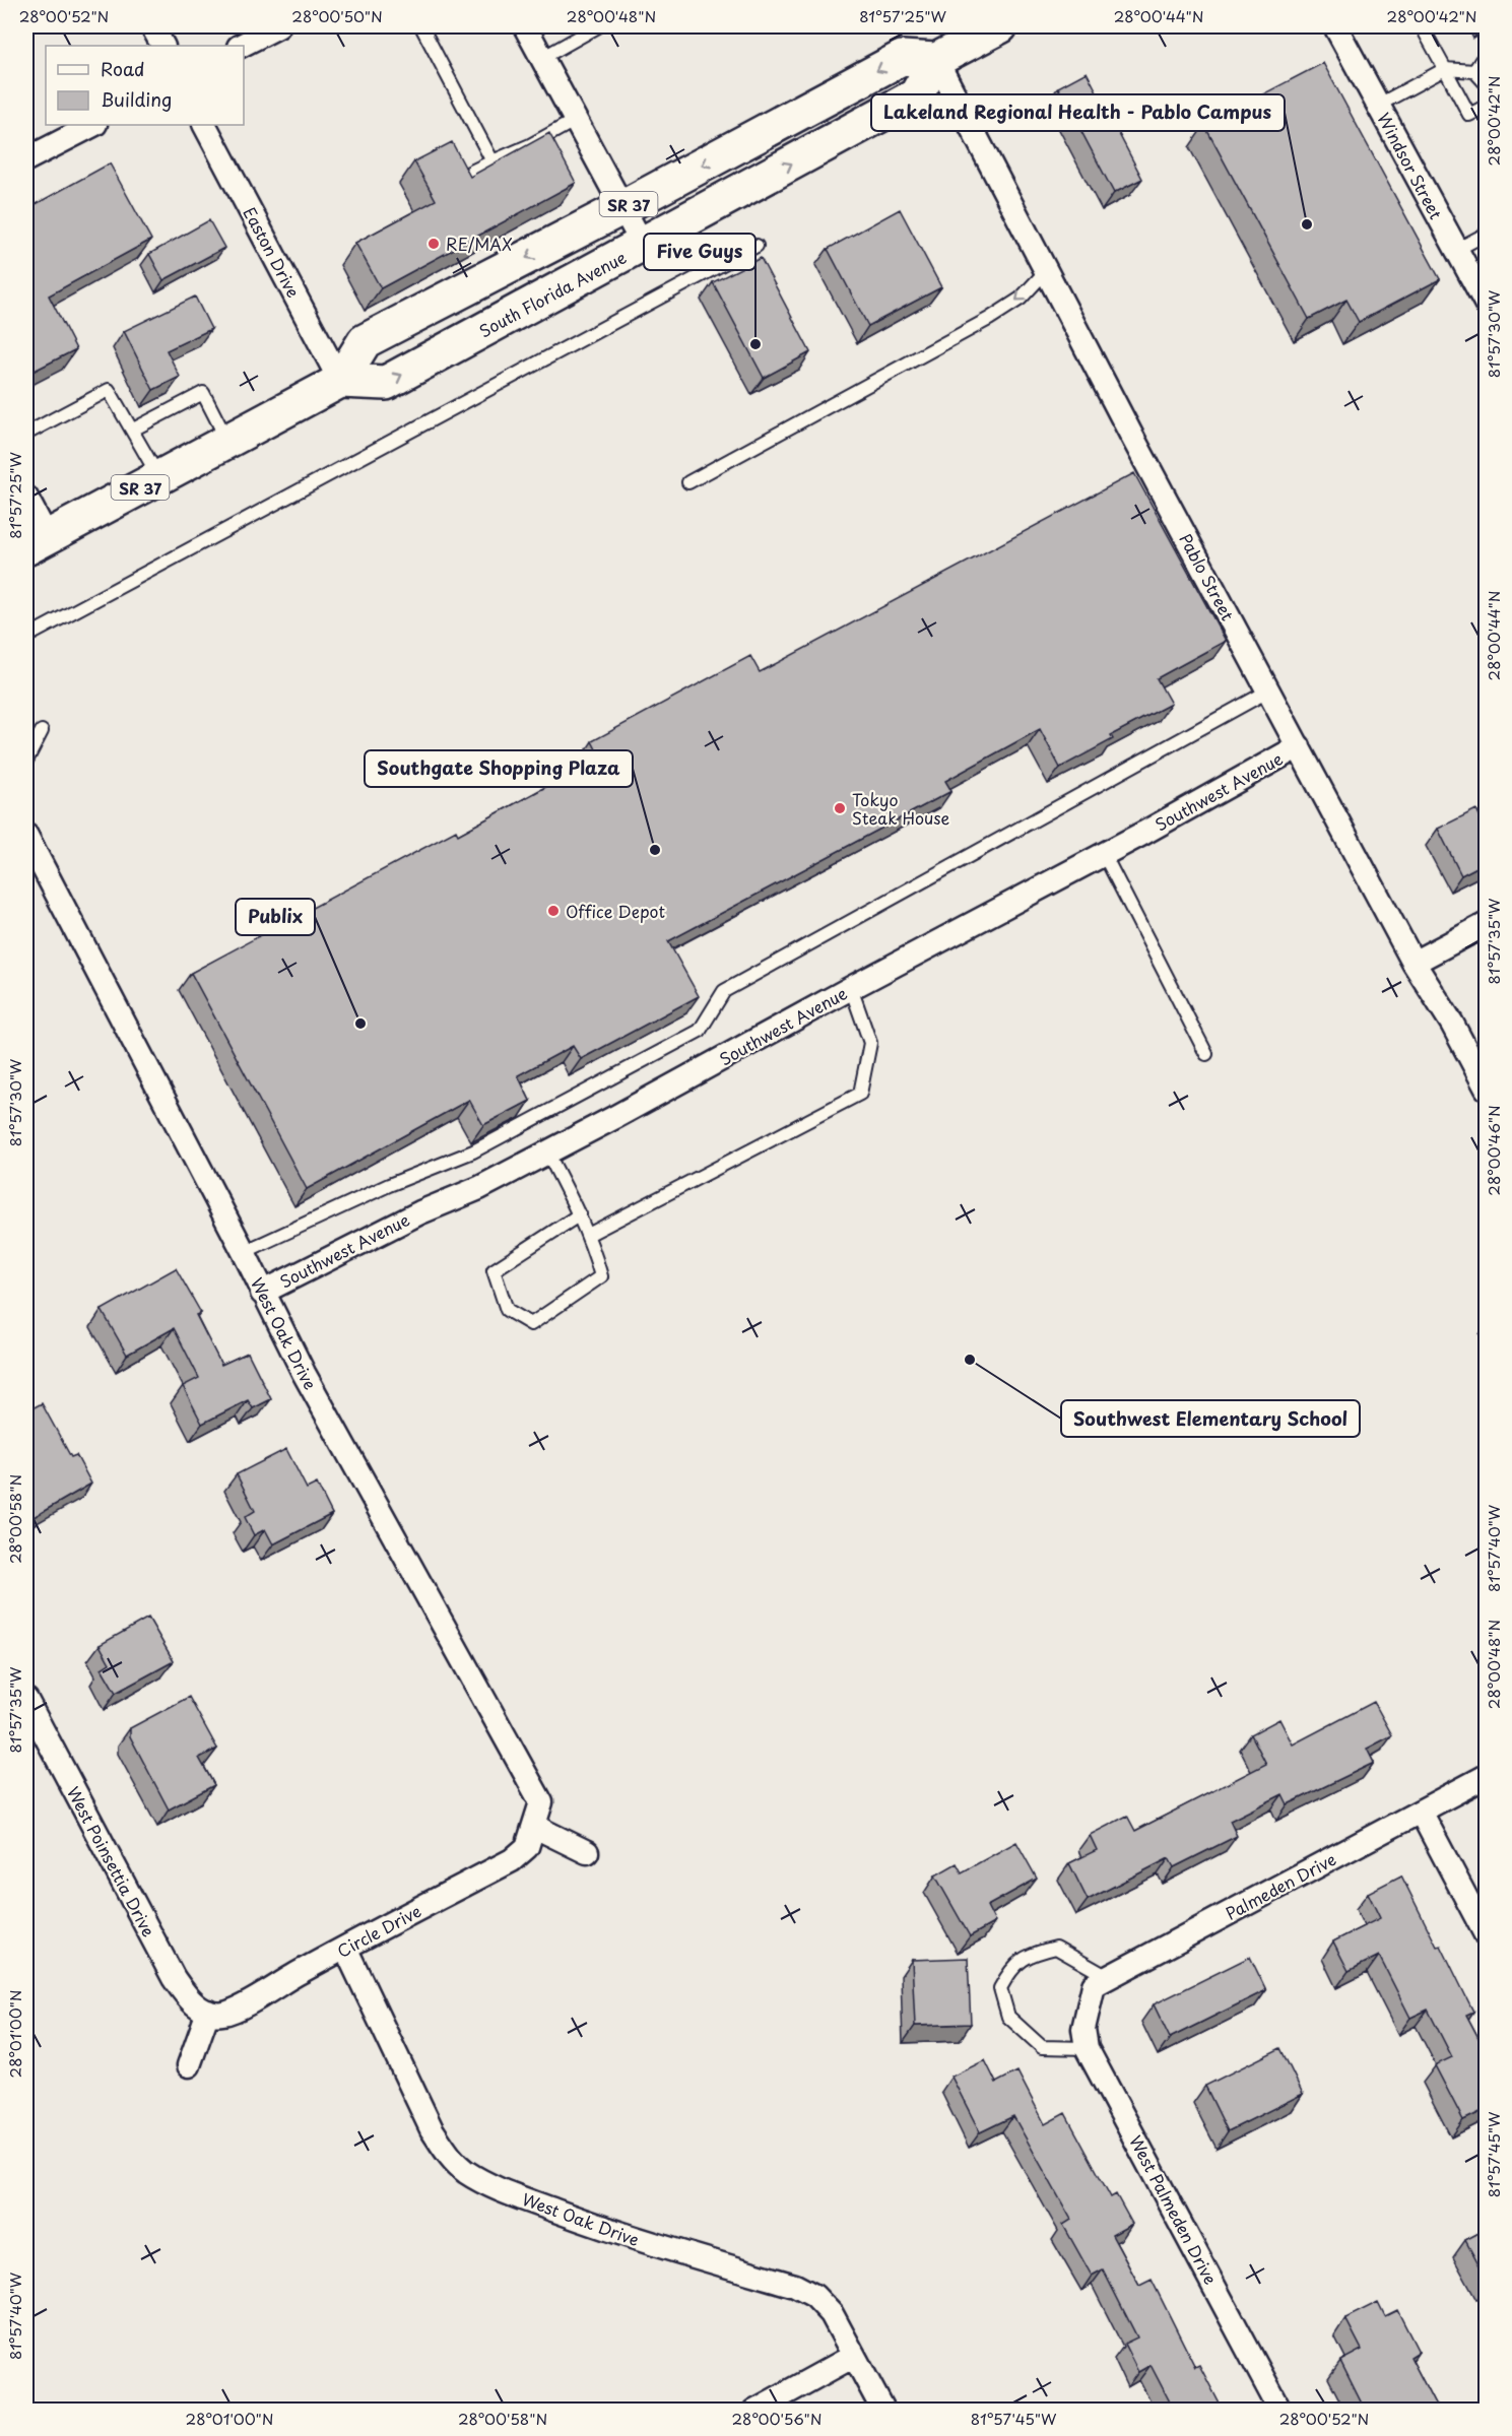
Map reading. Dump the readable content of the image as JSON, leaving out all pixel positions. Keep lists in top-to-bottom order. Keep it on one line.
{"streets":{"main road":["SR 37","South Florida Avenue"],"street":["Windsor Street","Easton Drive","Pablo Street","Southwest Avenue","West Oak Drive","West Poinsettia Drive","Palmeden Drive","Circle Drive","West Palmeden Drive"]},"crossings":[["SR 37","Easton Drive"],["SR 37","South Florida Avenue"],["SR 37","Pablo Street"],["Easton Drive","South Florida Avenue"],["South Florida Avenue","Pablo Street"],["Pablo Street","Southwest Avenue"],["Southwest Avenue","West Oak Drive"],["West Oak Drive","Circle Drive"],["West Poinsettia Drive","Circle Drive"],["Palmeden Drive","West Palmeden Drive"]],"places":["Lakeland Regional Health - Pablo Campus","RE/MAX","Five Guys","Tokyo Steak House","Southgate Shopping Plaza","Office Depot","Publix","Southwest Elementary School"],"legend":["Road","Building"],"coordinates":["28°00'52\"N","28°00'50\"N","28°00'48\"N","81°57'25\"W","28°00'44\"N","28°00'42\"N","81°57'30\"W","81°57'35\"W","28°00'46\"N","28°00'58\"N","81°57'40\"W","28°01'00\"N","81°57'45\"W","28°00'56\"N"]}
